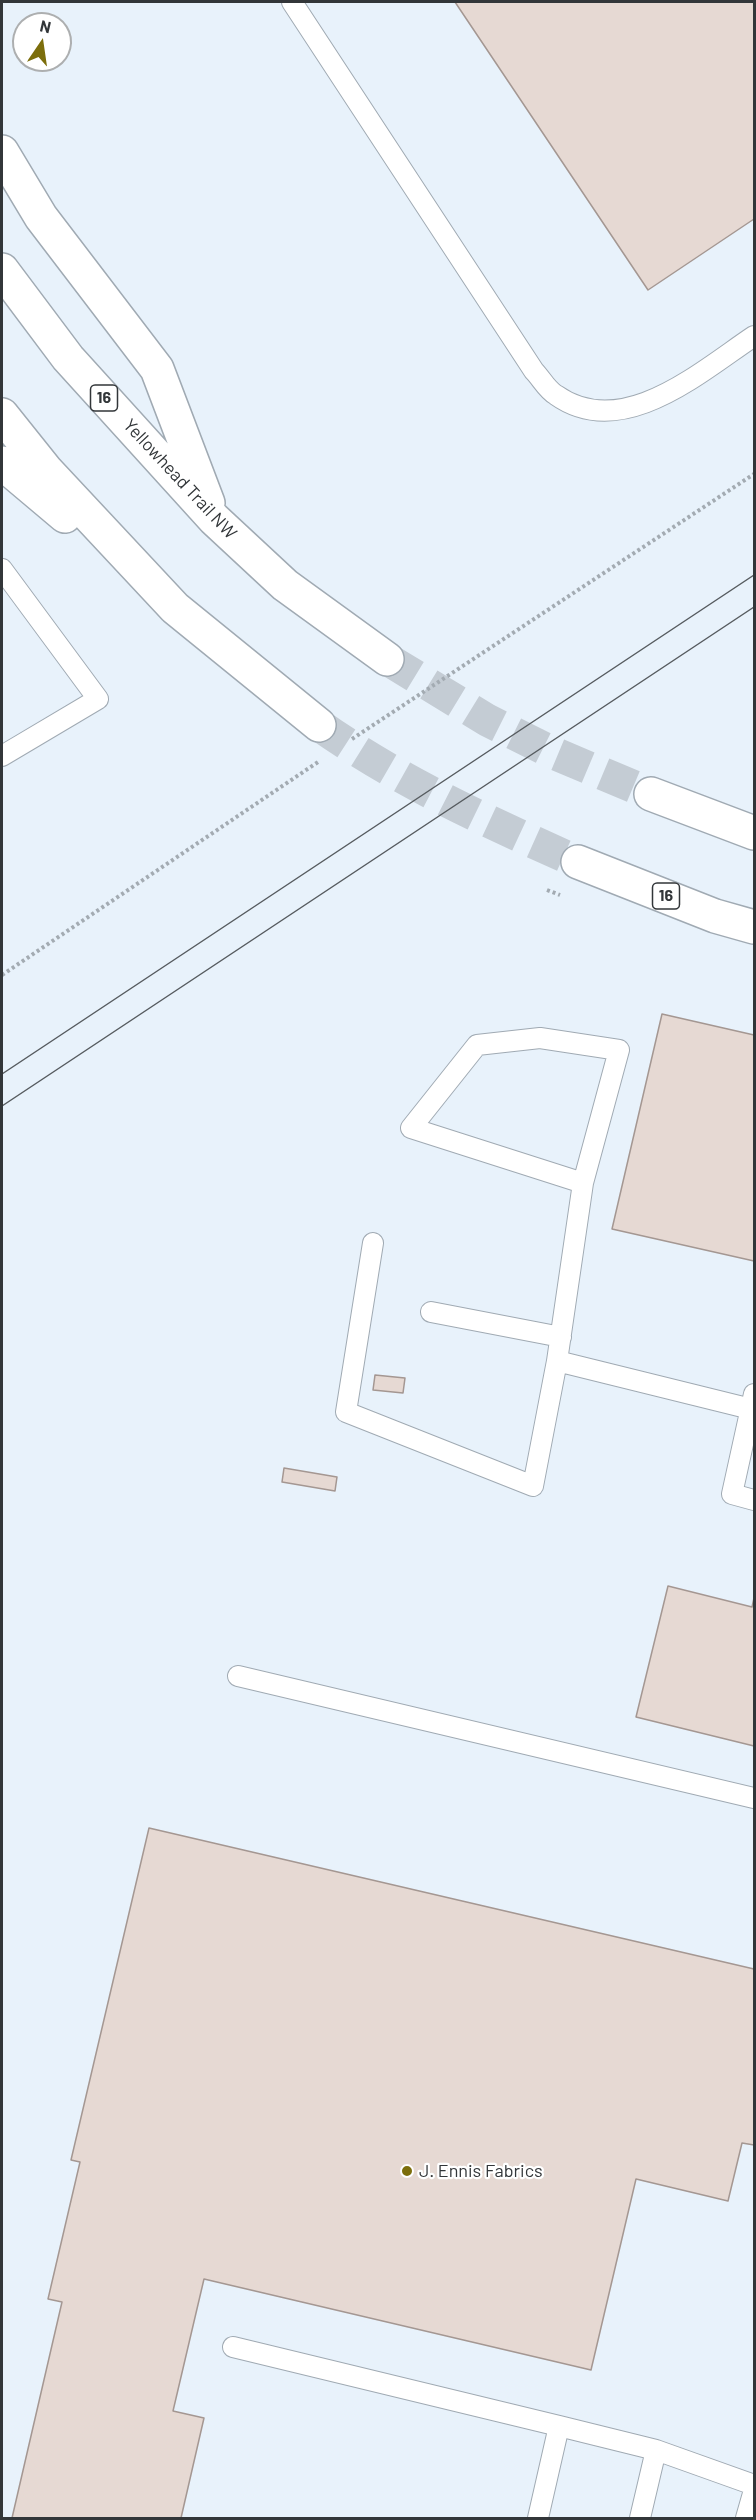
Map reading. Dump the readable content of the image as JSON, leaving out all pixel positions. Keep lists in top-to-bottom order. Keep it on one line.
{"streets":{"highway":["16","Yellowhead Trail NW"]},"places":["J. Ennis Fabrics"],"north":"top"}
